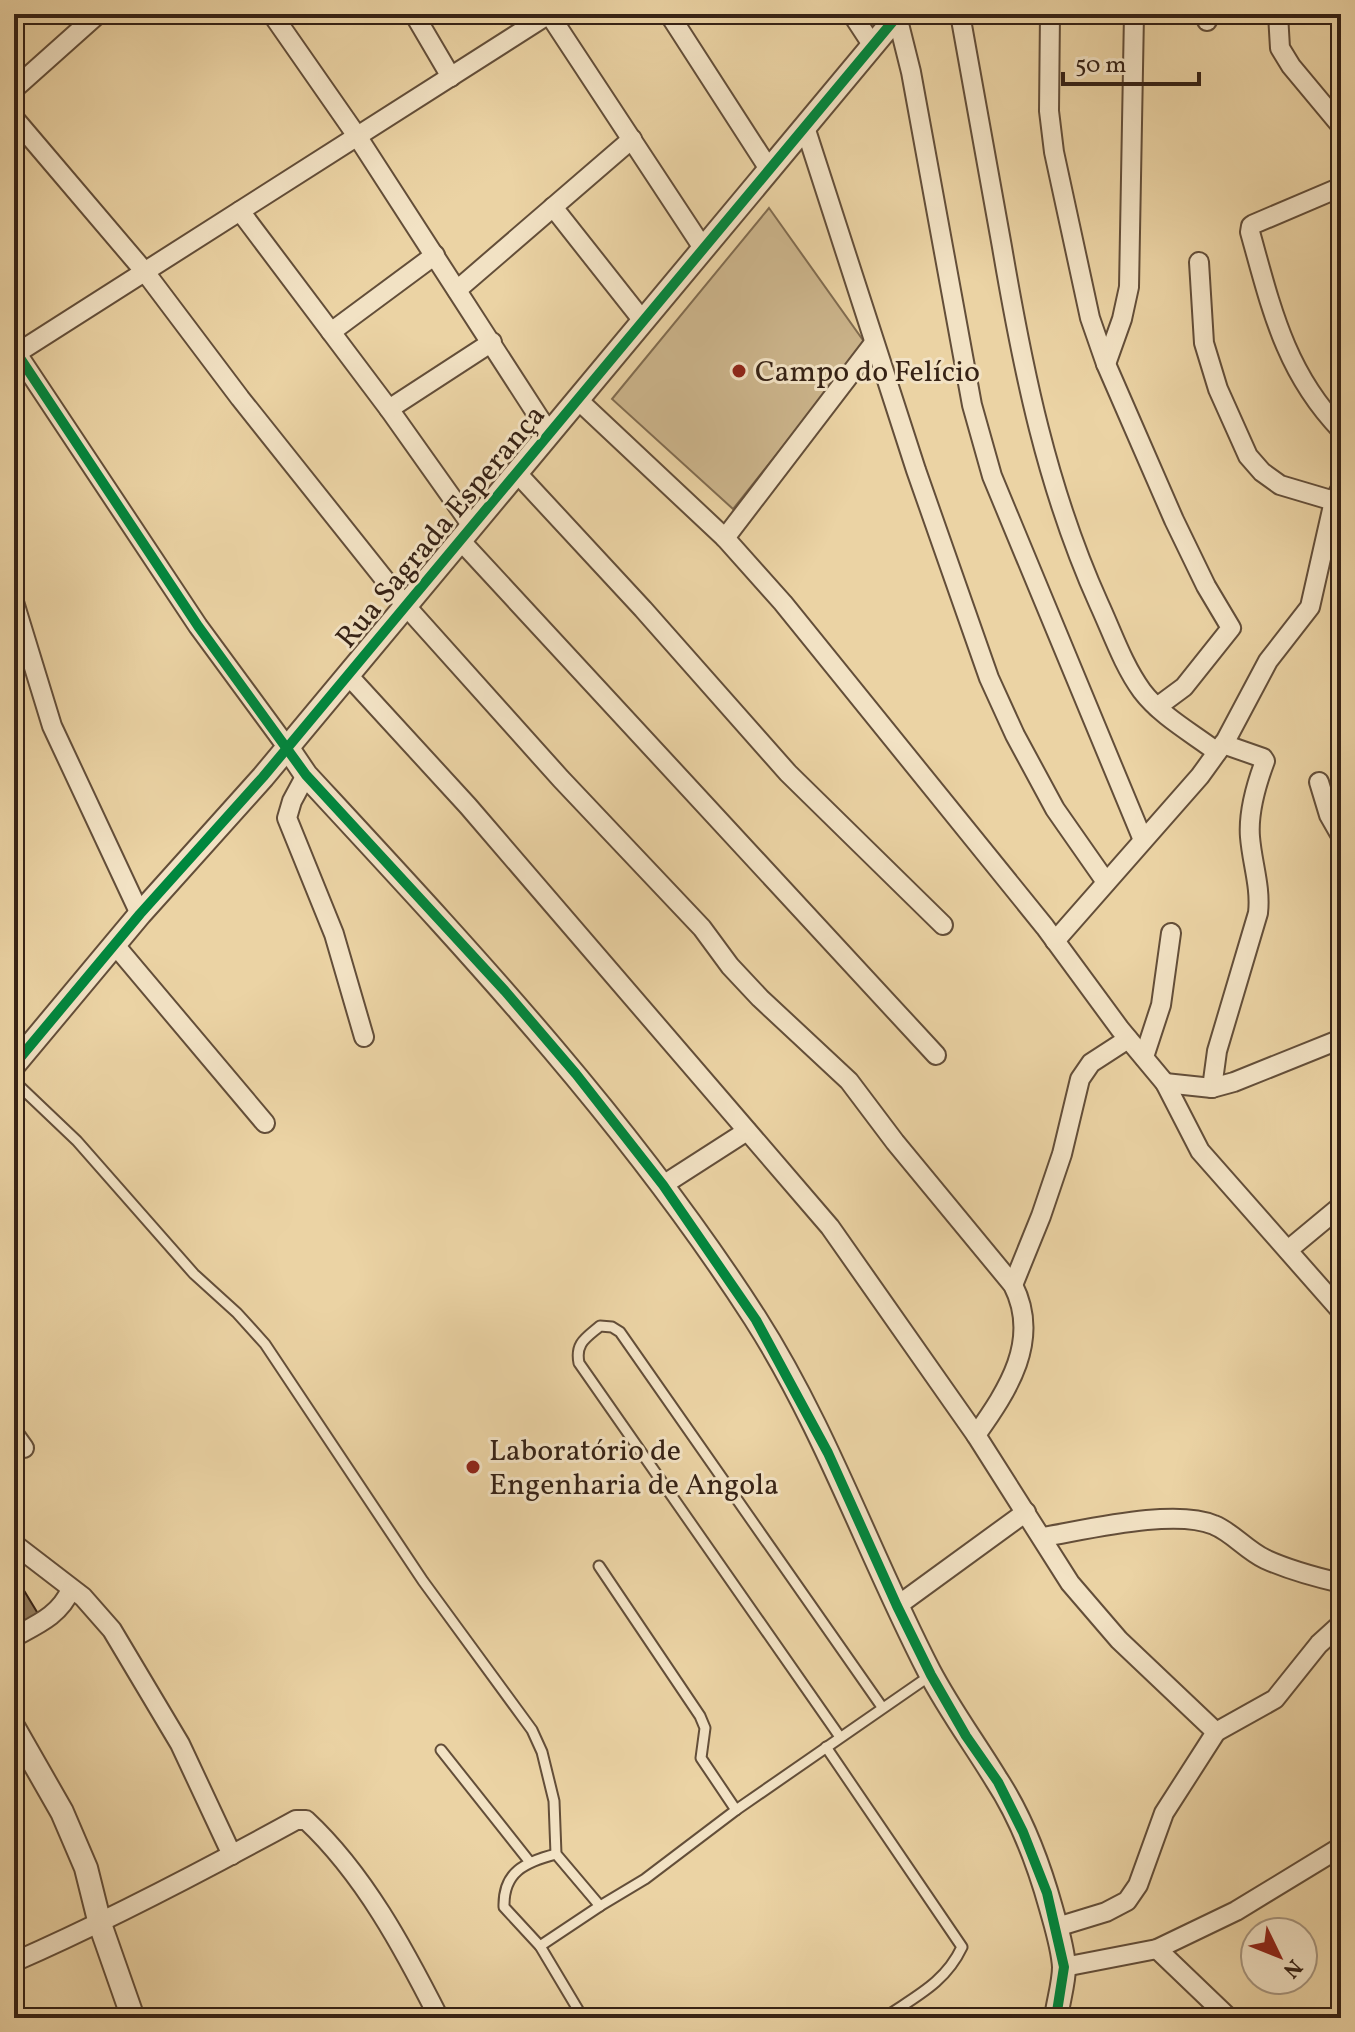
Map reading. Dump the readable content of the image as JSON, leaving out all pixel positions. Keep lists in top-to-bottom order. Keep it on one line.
{"streets":{"street":["Rua Sagrada Esperança"]},"places":["Campo do Felício","Laboratório de Engenharia de Angola"],"scale_bar":"50 m","north":"bottom right"}
